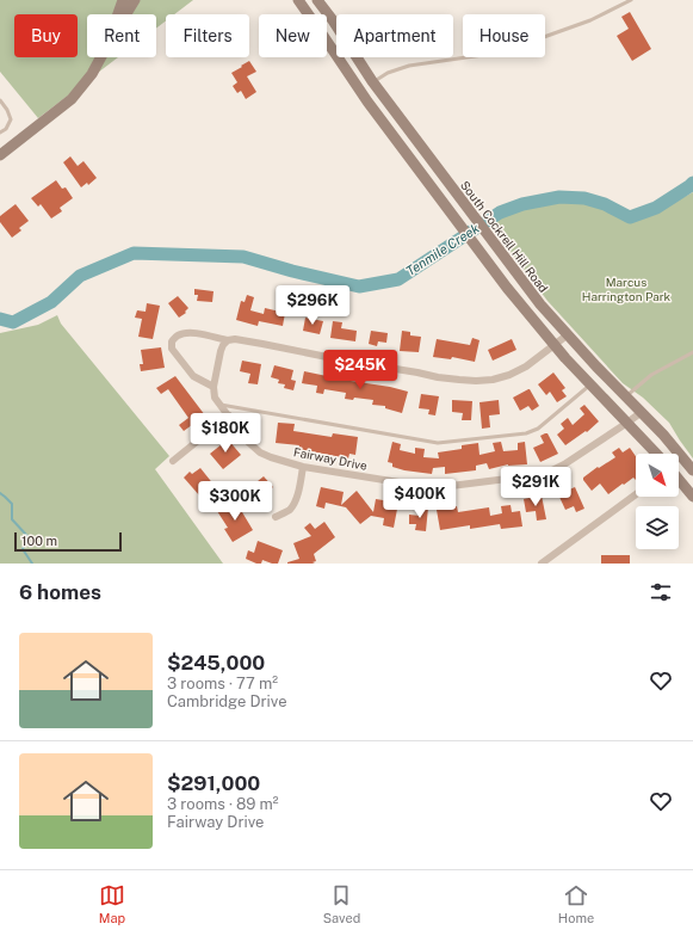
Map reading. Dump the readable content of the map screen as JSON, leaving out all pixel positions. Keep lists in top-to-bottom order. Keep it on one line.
{"streets":{"main road":["South Cockrell Hill Road"],"street":["Fairway Drive"]},"crossings":[["South Cockrell Hill Road","Fairway Drive"]],"water":["Tenmile Creek"],"parks":["Marcus Harrington Park"],"scale_bar":"100 m","north":"bottom right","page":{"chip":["Buy","Rent","Filters","New","Apartment","House"],"price":["$296K","$245K","$180K","$291K","$400K","$300K"],"scale":"100 m","heading":"6 homes","list":[{"name":"$245,000","note":"3 rooms · 77 m² · Cambridge Drive"},{"name":"$291,000","note":"3 rooms · 89 m² · Fairway Drive"}],"tabs":["Map","Saved","Home"]}}
